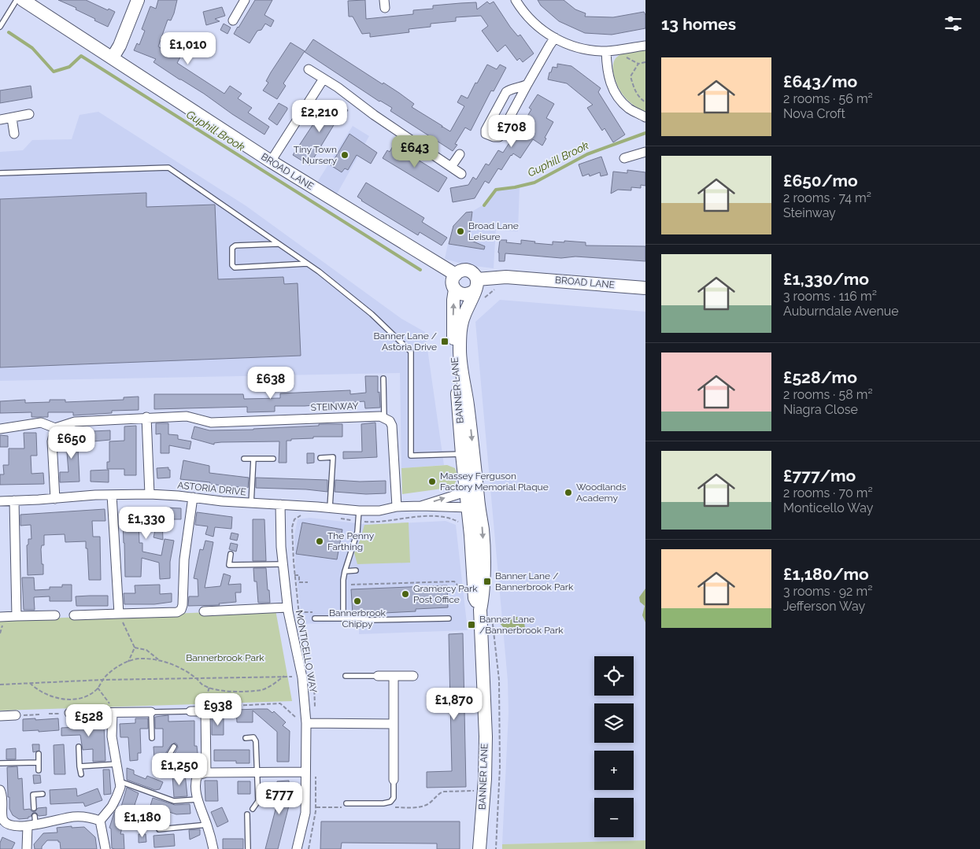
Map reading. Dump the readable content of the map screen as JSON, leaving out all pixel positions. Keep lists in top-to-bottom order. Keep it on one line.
{"streets":{"street":["BROAD LANE","BANNER LANE","STEINWAY","ASTORIA DRIVE","MONTICELLO WAY"]},"crossings":[["BROAD LANE","BANNER LANE"],["BANNER LANE","ASTORIA DRIVE"],["ASTORIA DRIVE","MONTICELLO WAY"]],"water":["Guphill Brook"],"parks":["Bannerbrook Park"],"places":{"other":["Tiny Town Nursery","Broad Lane Leisure","Massey Ferguson Factory Memorial Plaque","Woodlands Academy","The Penny Farthing","Gramercy Park Post Office","Bannerbrook Chippy"],"transit":["Banner Lane / Astoria Drive","Banner Lane / Bannerbrook Park","Banner Lane /Bannerbrook Park"]},"page":{"heading":"13 homes","price":["£1,010","£2,210","£708","£643","£638","£650","£1,330","£1,870","£938","£528","£1,250","£777","£1,180"],"list":[{"name":"£643/mo","note":"2 rooms · 56 m² · Nova Croft"},{"name":"£650/mo","note":"2 rooms · 74 m² · Steinway"},{"name":"£1,330/mo","note":"3 rooms · 116 m² · Auburndale Avenue"},{"name":"£528/mo","note":"2 rooms · 58 m² · Niagra Close"},{"name":"£777/mo","note":"2 rooms · 70 m² · Monticello Way"},{"name":"£1,180/mo","note":"3 rooms · 92 m² · Jefferson Way"}],"map_buttons":["+","−"]}}
